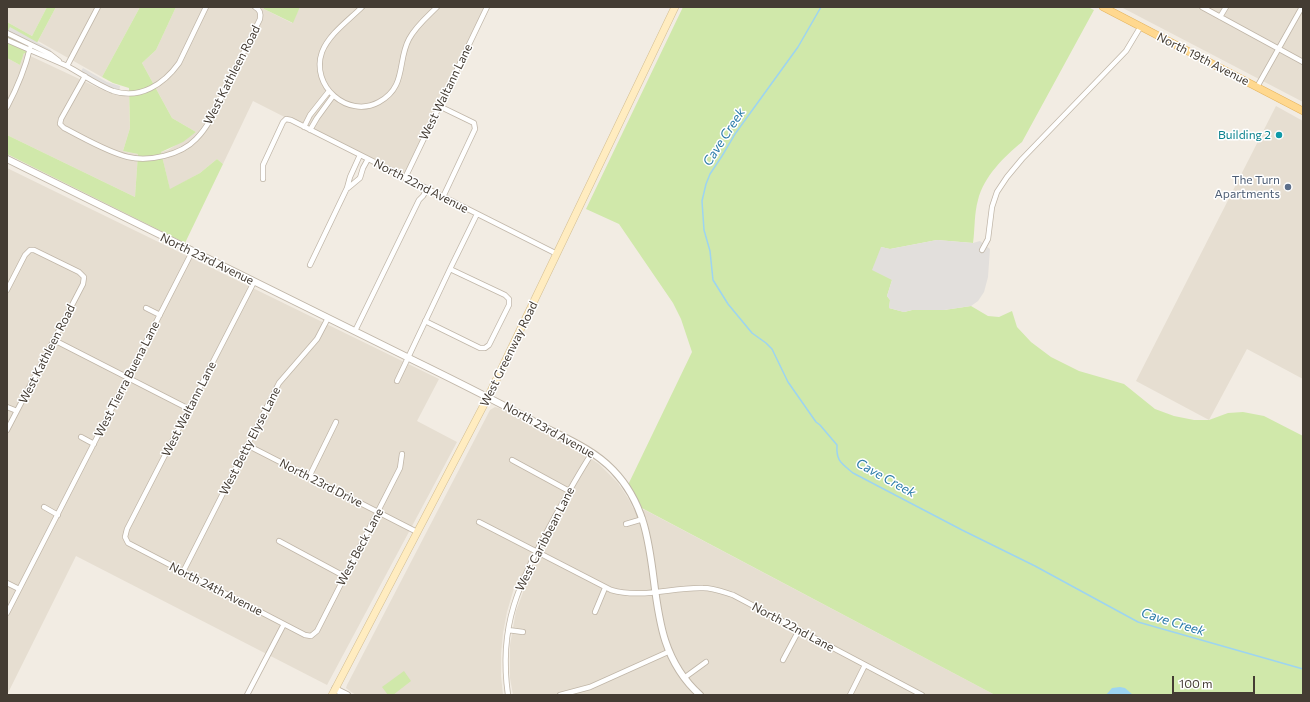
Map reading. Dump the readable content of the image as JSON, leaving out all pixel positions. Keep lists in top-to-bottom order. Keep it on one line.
{"streets":{"main road":["North 19th Avenue","West Greenway Road"],"street":["West Kathleen Road","West Waltann Lane","North 22nd Avenue","North 23rd Avenue","West Tierra Buena Lane","West Betty Elyse Lane","North 23rd Drive","West Caribbean Lane","West Beck Lane","North 24th Avenue","North 22nd Lane"]},"crossings":[["West Waltann Lane","North 22nd Avenue"],["West Waltann Lane","North 23rd Avenue"],["West Waltann Lane","North 24th Avenue"],["North 22nd Avenue","West Greenway Road"],["North 23rd Avenue","West Greenway Road"],["North 23rd Avenue","West Tierra Buena Lane"],["North 23rd Avenue","West Betty Elyse Lane"],["North 23rd Avenue","West Caribbean Lane"],["North 23rd Avenue","North 22nd Lane"],["West Greenway Road","North 23rd Drive"],["West Betty Elyse Lane","North 23rd Drive"],["West Betty Elyse Lane","North 24th Avenue"],["North 23rd Drive","West Beck Lane"],["West Caribbean Lane","North 22nd Lane"],["West Beck Lane","North 24th Avenue"]],"water":["Cave Creek"],"places":["Building 2","The Turn Apartments"],"scale_bar":"100 m"}
